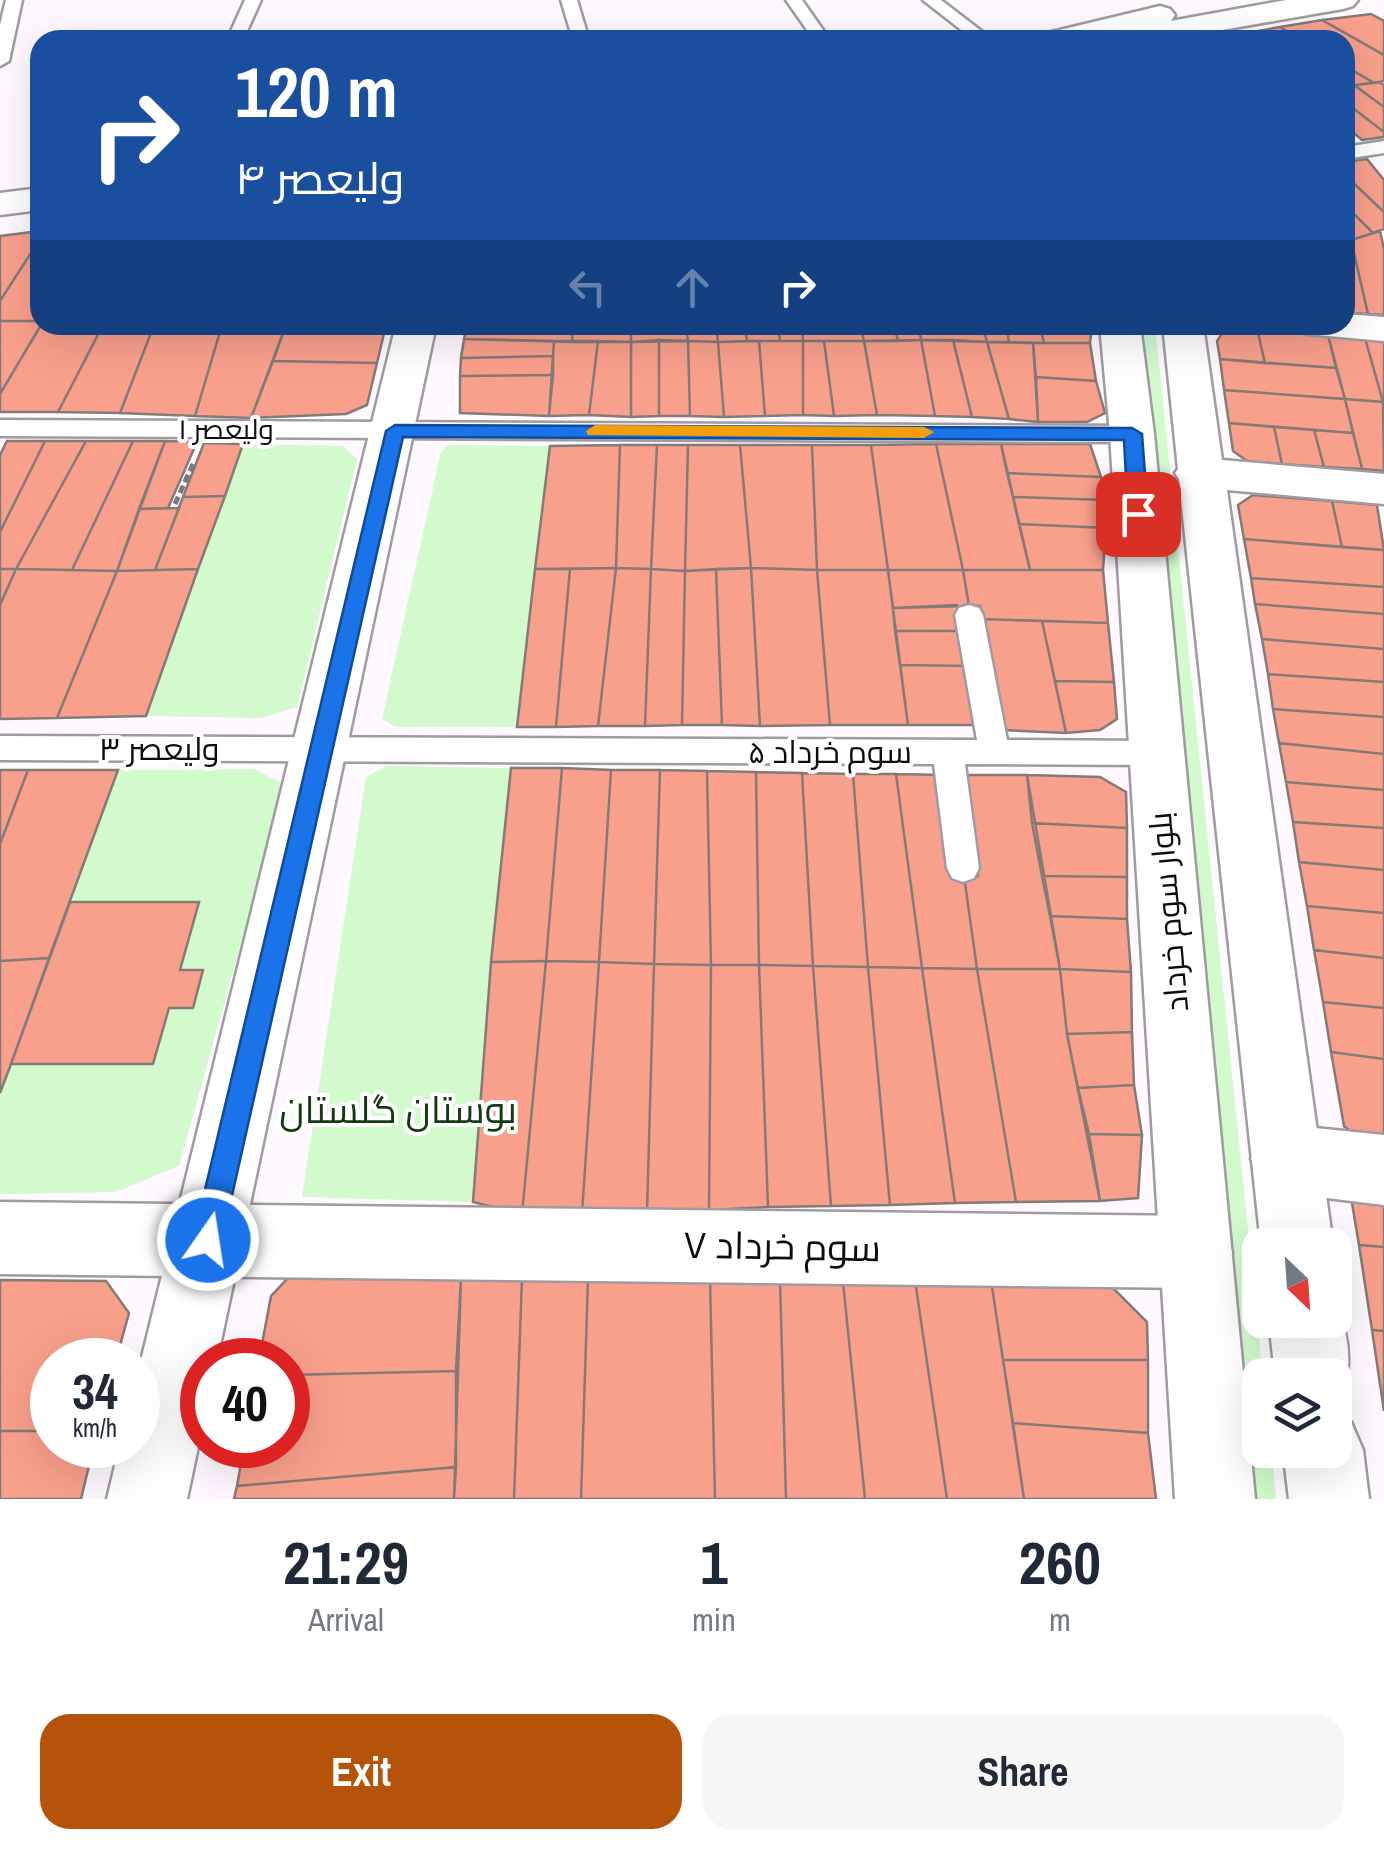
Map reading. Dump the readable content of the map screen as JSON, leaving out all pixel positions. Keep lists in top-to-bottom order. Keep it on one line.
{"streets":{"main road":["بلوار سوم خرداد","سوم خرداد ۷"],"lane":["ولیعصر ۱","ولیعصر ۳","سوم خرداد ۵"]},"crossings":[["ولیعصر ۱","بلوار سوم خرداد"],["ولیعصر ۳","سوم خرداد ۵"],["سوم خرداد ۵","بلوار سوم خرداد"],["بلوار سوم خرداد","سوم خرداد ۷"]],"parks":["بوستان گلستان"],"north":"bottom right","page":{"turn":["120 m","ولیعصر ۴"],"speed":"34 km/h","limit":"40","eta":["21:29","Arrival","1","min","260","m"],"buttons":["Exit","Share"]}}
